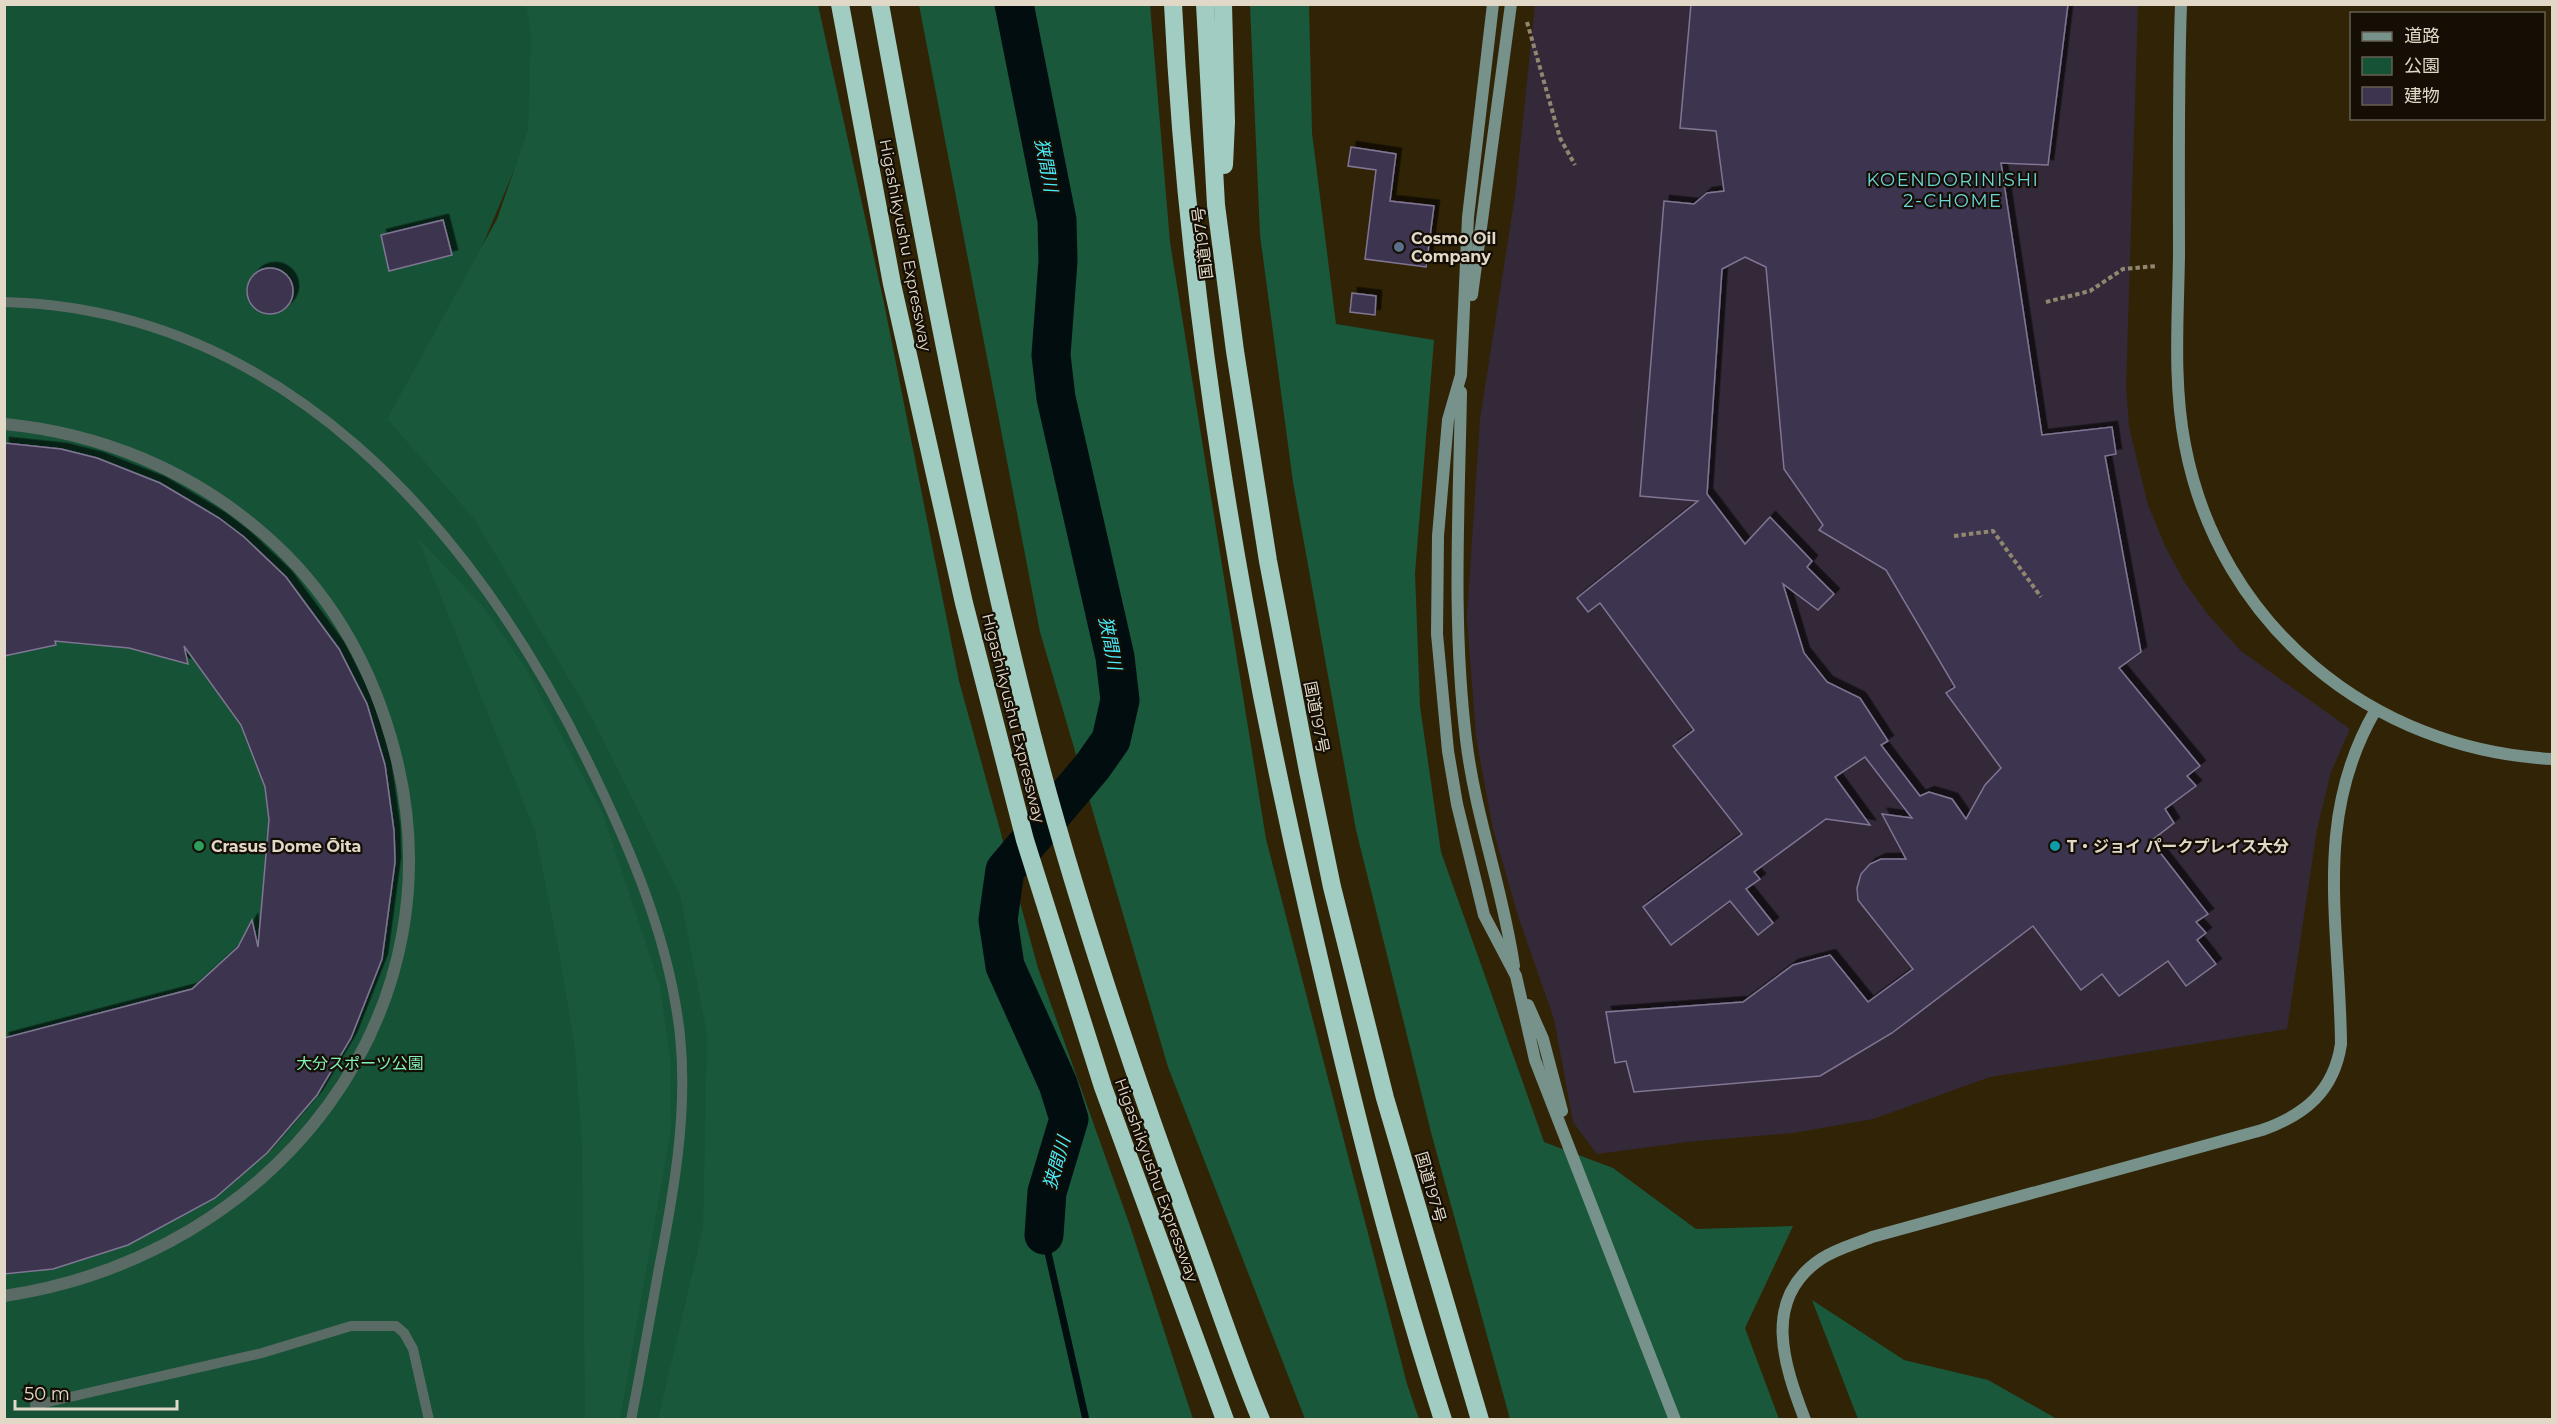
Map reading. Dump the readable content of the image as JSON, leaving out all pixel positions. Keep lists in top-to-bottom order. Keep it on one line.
{"streets":{"highway":["国道197号","Higashikyushu Expressway"]},"districts":["KOENDORINISHI 2-CHOME"],"water":["狭間川"],"parks":["大分スポーツ公園"],"places":["Cosmo Oil Company","Crasus Dome Ōita","T・ジョイ パークプレイス大分"],"legend":["道路","公園","建物"],"scale_bar":"50 m"}
